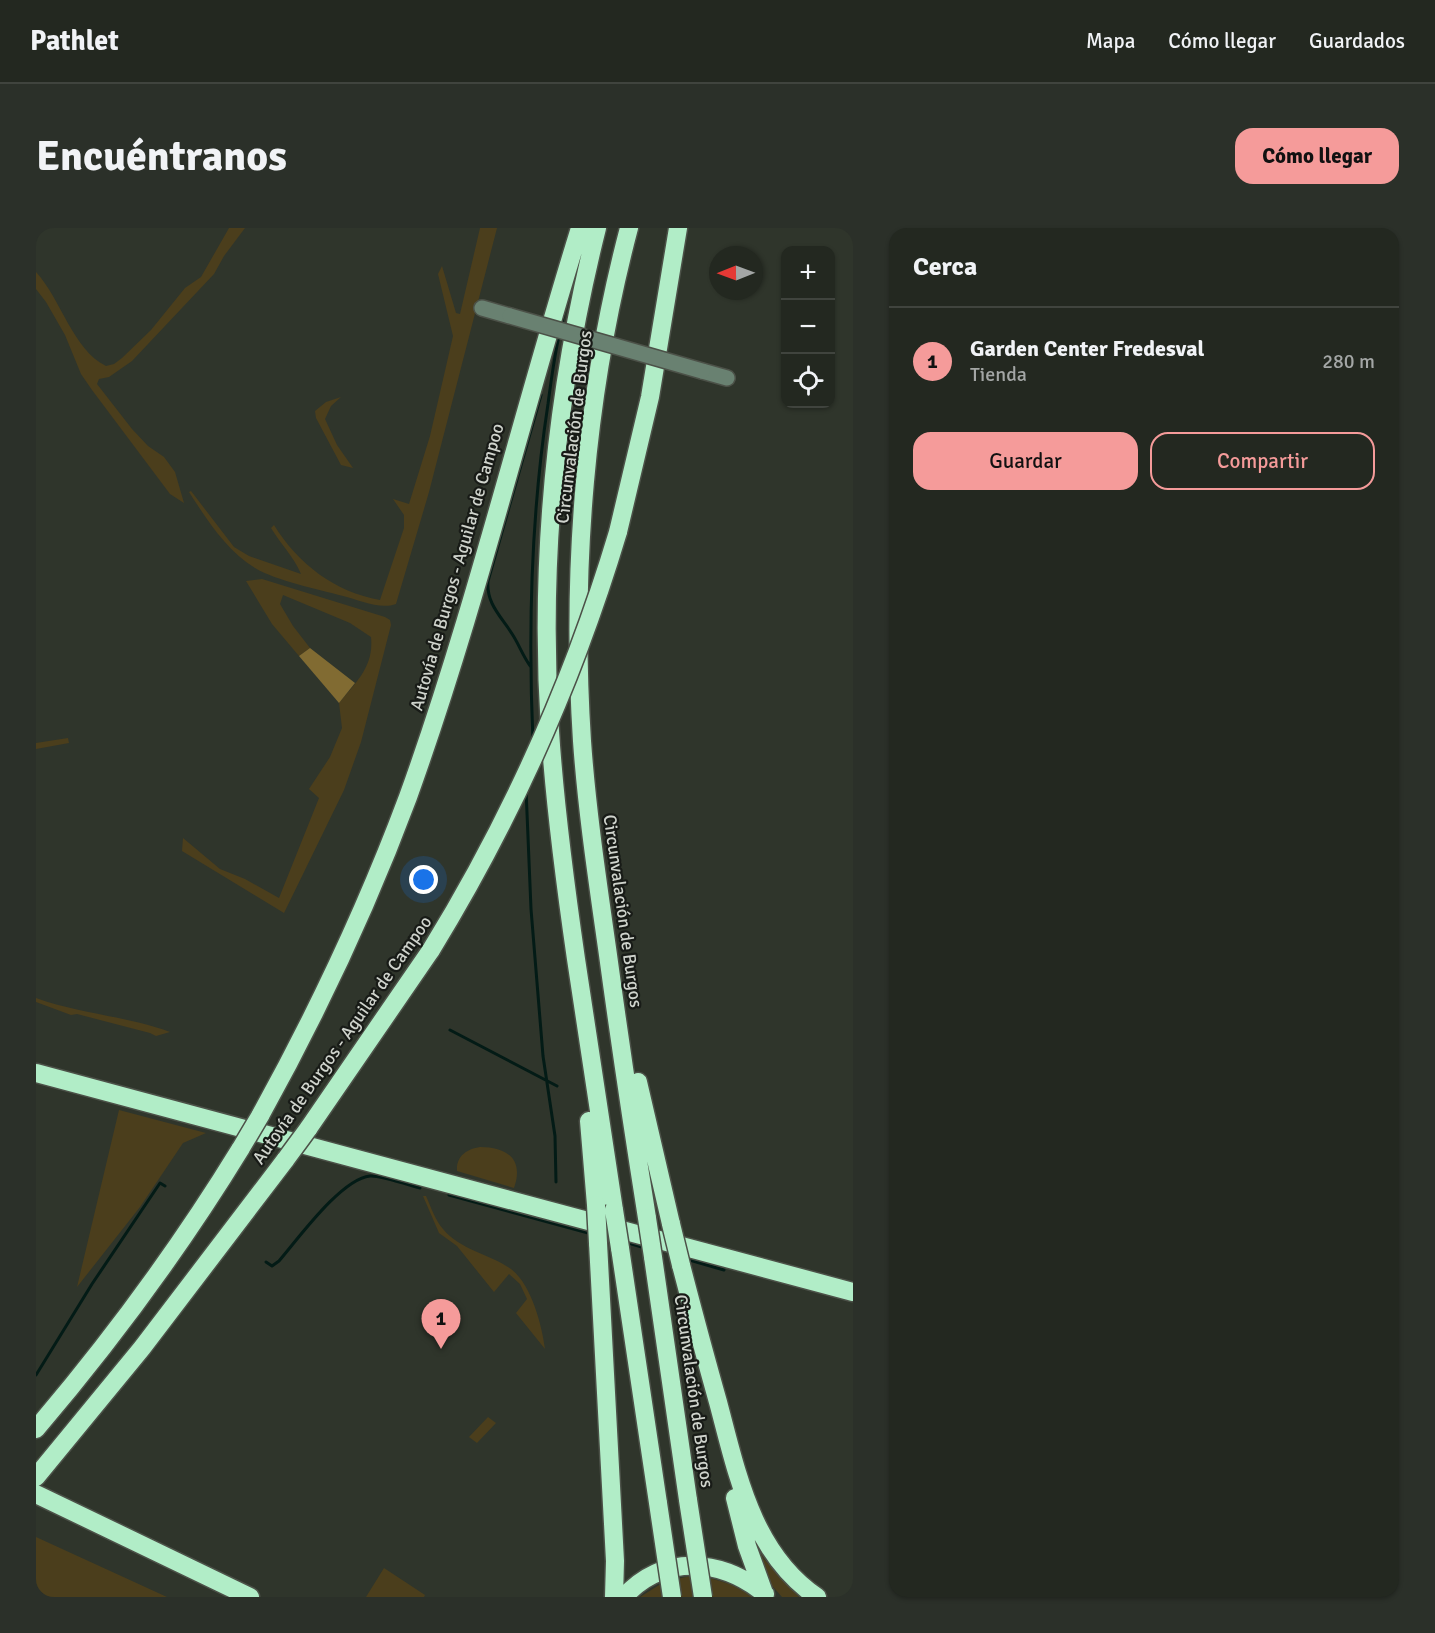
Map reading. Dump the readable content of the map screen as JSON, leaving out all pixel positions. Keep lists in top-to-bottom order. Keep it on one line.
{"streets":{"highway":["Circunvalación de Burgos","Autovía de Burgos - Aguilar de Campoo"]},"north":"left","page":{"header":"Pathlet","nav":["Mapa","Cómo llegar","Guardados"],"buttons":["Cómo llegar",["Guardar","Compartir"]],"title":"Encuéntranos","heading":"Cerca","map_buttons":["+","−"],"list":[{"mark":"1","name":"Garden Center Fredesval","note":"Tienda","value":"280 m"}],"pins":"1"}}
